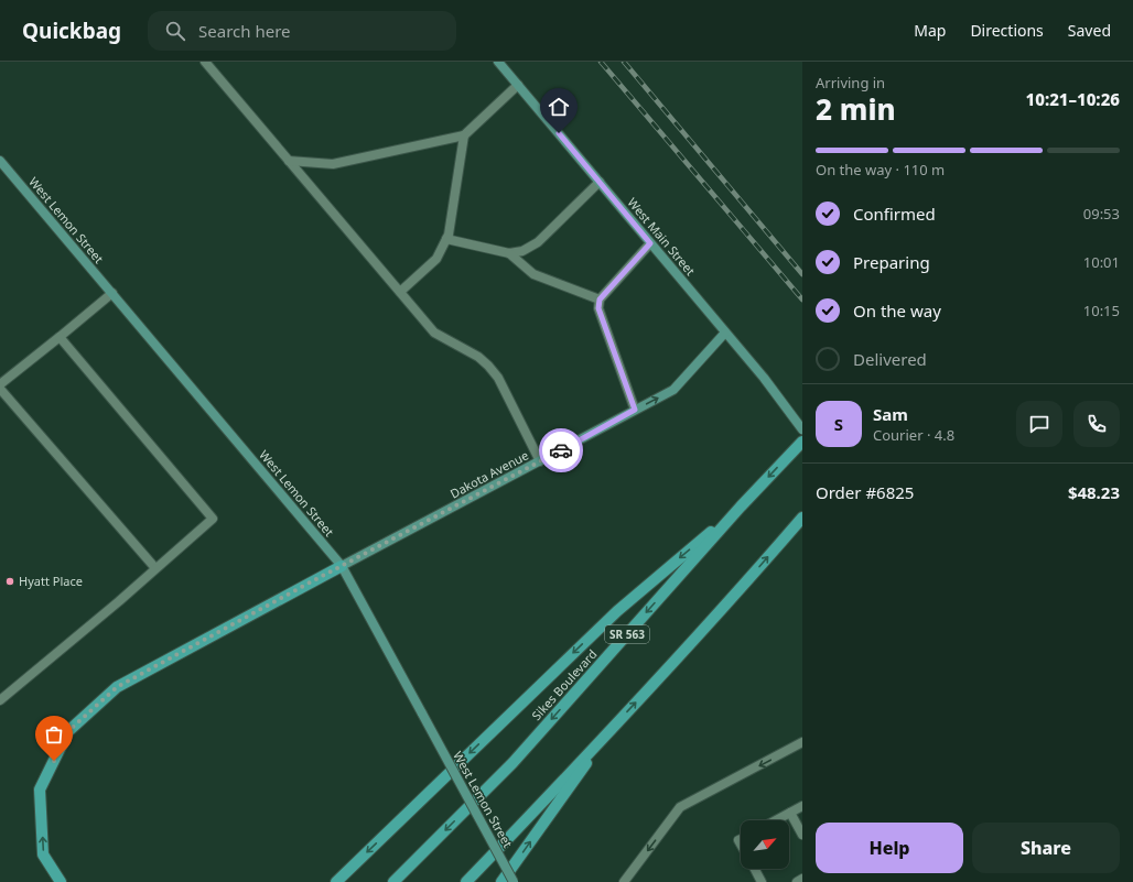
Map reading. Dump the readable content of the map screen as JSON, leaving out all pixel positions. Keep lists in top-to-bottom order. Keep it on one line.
{"streets":{"main road":["West Lemon Street","West Main Street","Dakota Avenue","SR 563","Sikes Boulevard"]},"crossings":[["West Lemon Street","Dakota Avenue"],["West Main Street","Dakota Avenue"]],"places":["Hyatt Place"],"north":"top right","page":{"header":"Quickbag","search":"Search here","nav":["Map","Directions","Saved"],"heading":["2 min","Arriving in","10:21–10:26"],"panel":["Sam","Courier · 4.8","Order #6825","$48.23"],"bar":"On the way · 110 m","list":[["Confirmed","09:53"],["Preparing","10:01"],["On the way","10:15"],"Delivered"],"round":"S","buttons":["Help","Share"]}}
